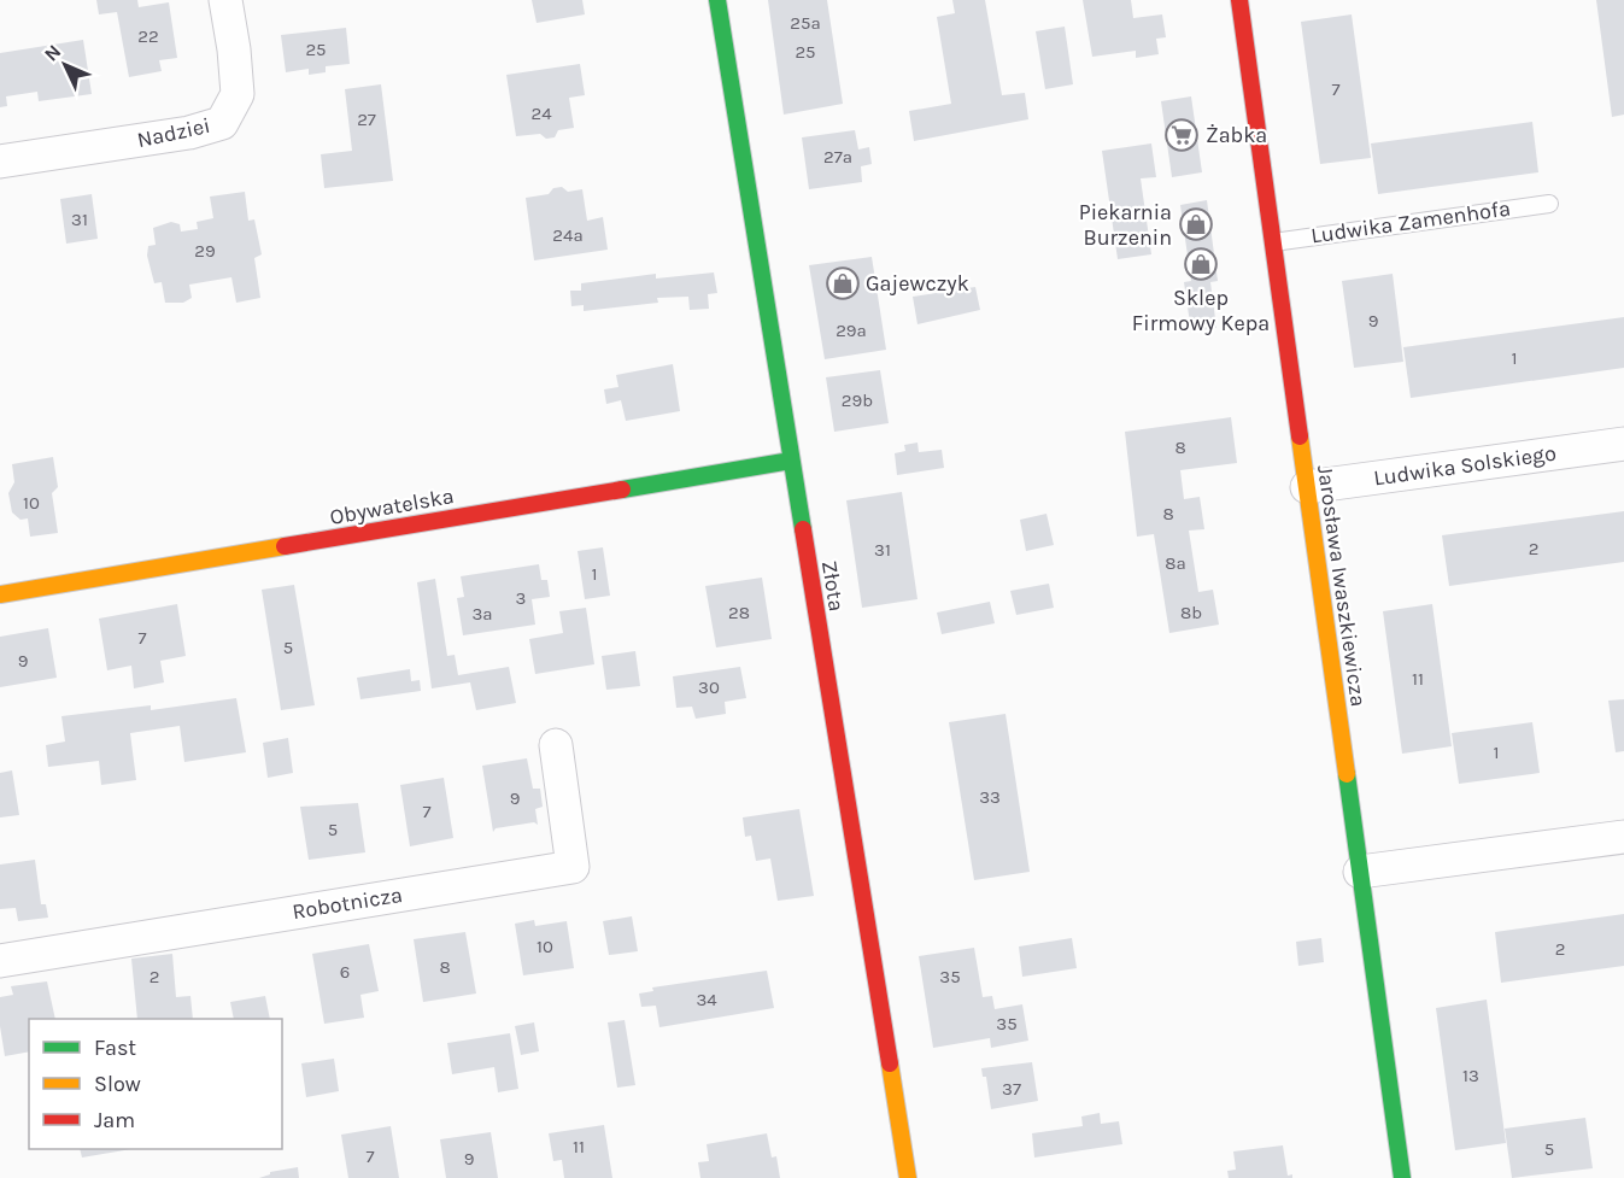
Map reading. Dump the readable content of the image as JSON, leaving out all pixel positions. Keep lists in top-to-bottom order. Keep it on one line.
{"streets":{"street":["Nadziei","Ludwika Solskiego","Obywatelska","Złota","Jarosława Iwaszkiewicza","Robotnicza"],"lane":["Ludwika Zamenhofa"]},"crossings":[["Ludwika Zamenhofa","Jarosława Iwaszkiewicza"],["Ludwika Solskiego","Jarosława Iwaszkiewicza"],["Obywatelska","Złota"]],"places":{"supermarket":["Żabka"],"shop":["Piekarnia Burzenin","Sklep Firmowy Kepa","Gajewczyk"]},"house_numbers":["25a","22","25","25","7","24","27","27a","31","24a","29","9","29a","1","29b","8","10","8","2","31","8a","1","3","28","8b","3a","7","5","9","11","30","1","33","9","7","5","10","2","8","6","2","35","34","35","13","37","11","5","7","9"],"legend":["Fast","Slow","Jam"],"north":"top left"}
